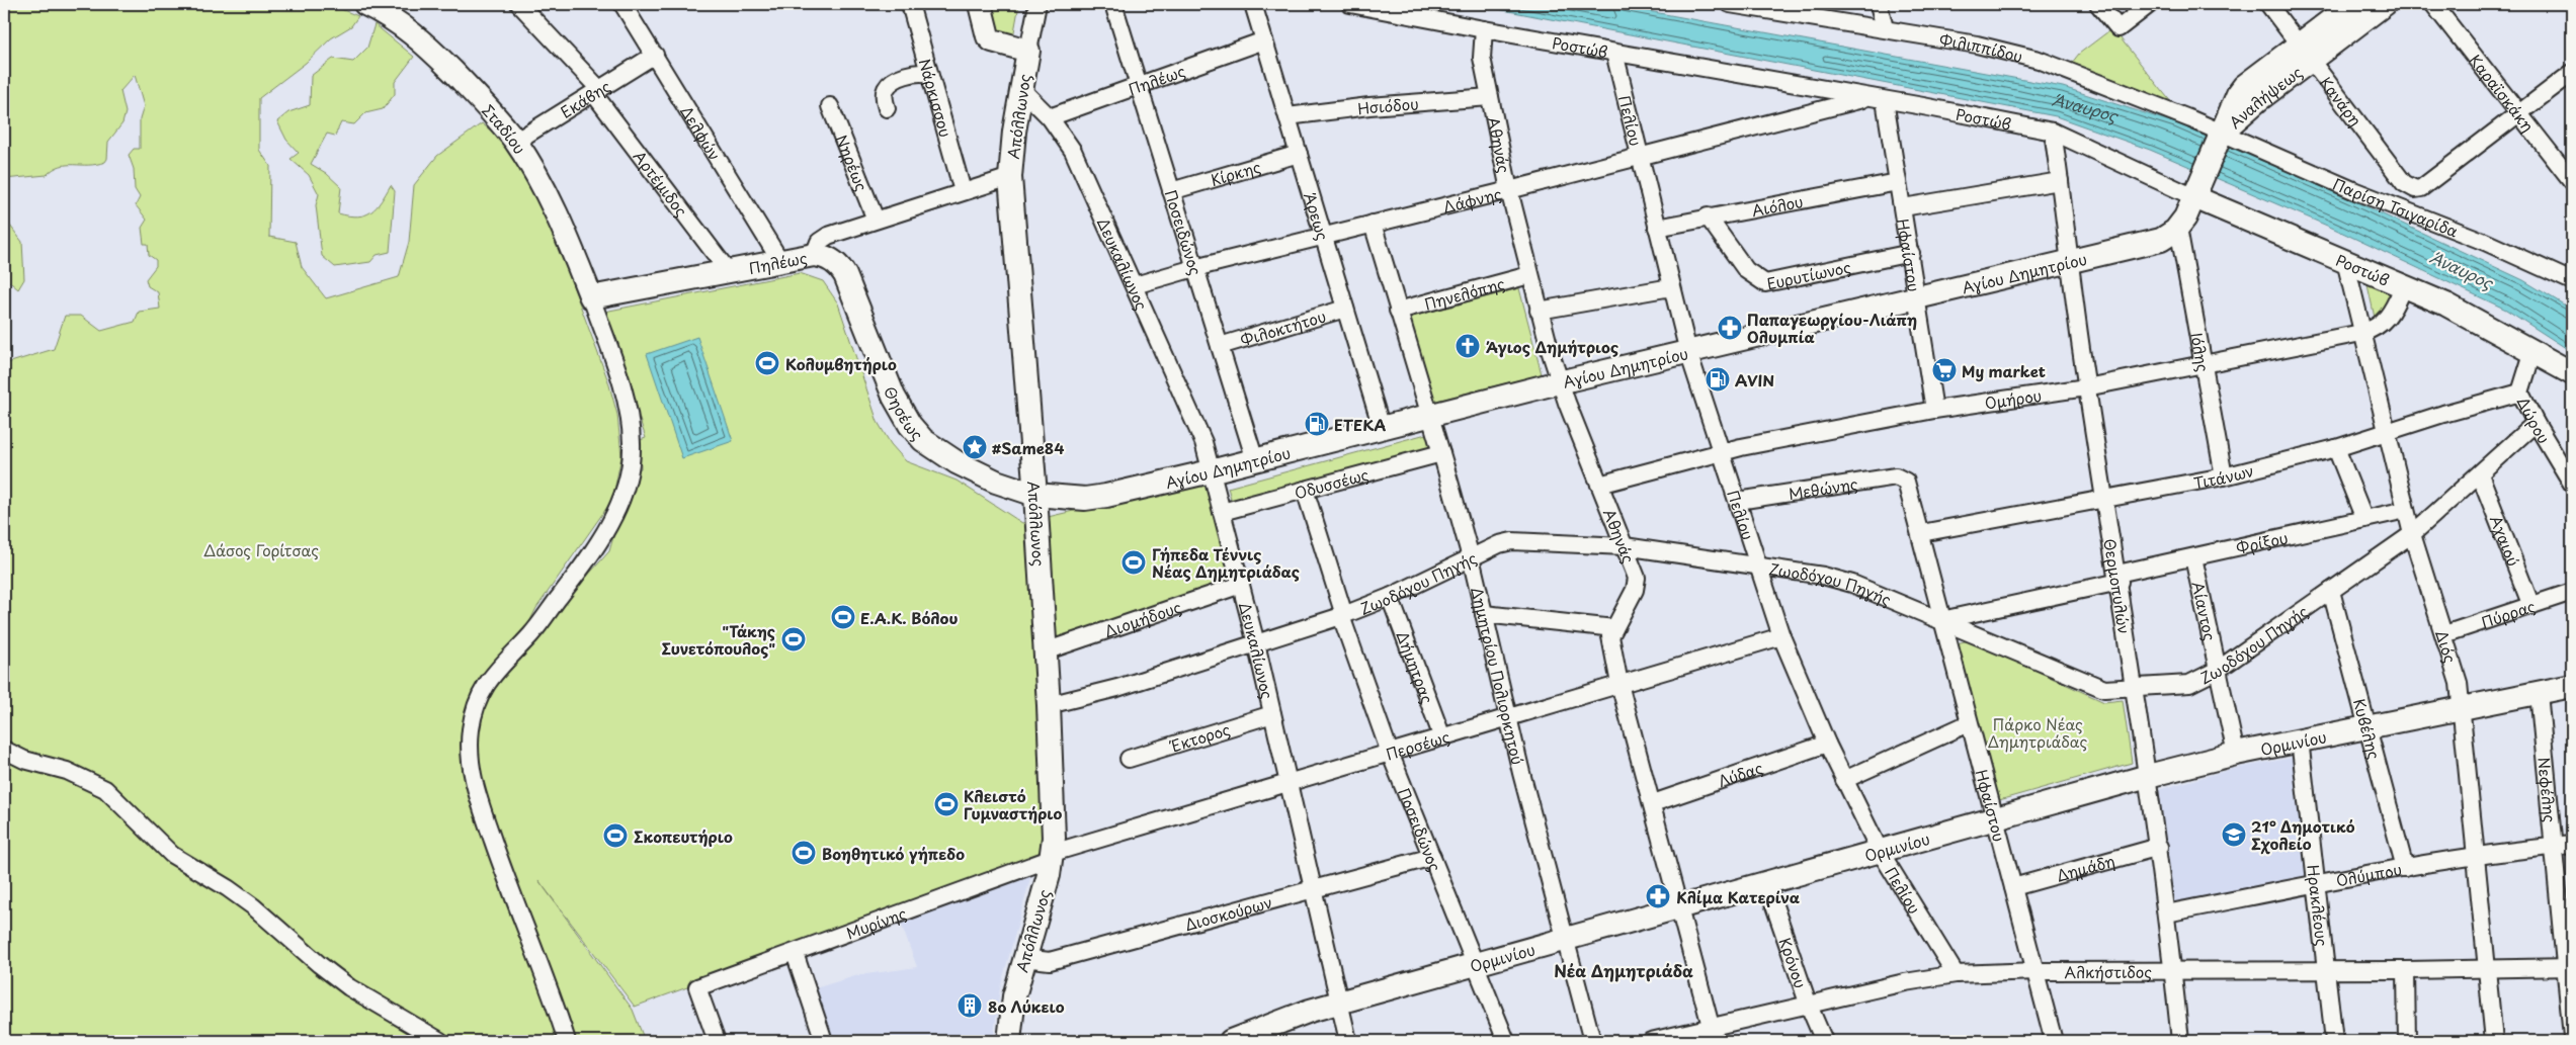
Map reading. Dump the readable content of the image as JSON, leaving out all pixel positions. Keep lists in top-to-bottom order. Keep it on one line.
{"streets":{"street":["Ροστώβ","Φιλιππίδου","Πηλέως","Καραϊσκάκη","Νάρκισσου","Αναλήψεως","Εκάβης","Κανάρη","Ησιόδου","Απόλλωνος","Πελίου","Σταδίου","Δελφών","Αθηνάς","Νηρέως","Κίρκης","Αρτέμιδος","Δάφνης","Αιόλου","Παρίση Τσιγαρίδα","Άρεως","Ποσειδώνος","Ηφαίστου","Δευκαλίωνος","Ευρυτίωνος","Αγίου Δημητρίου","Πηνελόπης","Φιλοκτήτου","Ιόλης","Ομήρου","Θησέως","Δώρου","Τιτάνων","Οδυσσέως","Μεθώνης","Αχαιού","Φρίξου","Ζωοδόχου Πηγής","Θερμοπυλών","Αίαντος","Πύρρας","Διομήδους","Διός","Δήμητρας","Δημητρίου Πολιορκητού","Κυβέλης","Έκτορος","Ορμινίου","Περσέως","Λύδας","Νεφέλης","Δημάδη","Ολύμπου","Ηρακλέους","Διοσκούρων","Μυρίνης","Κρόνου","Αλκήστιδος"]},"crossings":[["Ροστώβ","Πελίου"],["Ροστώβ","Αθηνάς"],["Ροστώβ","Δάφνης"],["Ροστώβ","Ηφαίστου"],["Ροστώβ","Αγίου Δημητρίου"],["Ροστώβ","Ομήρου"],["Ροστώβ","Δώρου"],["Ροστώβ","Θερμοπυλών"],["Ροστώβ","Διός"],["Φιλιππίδου","Αναλήψεως"],["Φιλιππίδου","Παρίση Τσιγαρίδα"],["Φιλιππίδου","Αγίου Δημητρίου"],["Πηλέως","Νάρκισσου"],["Πηλέως","Απόλλωνος"],["Πηλέως","Σταδίου"],["Πηλέως","Δελφών"],["Πηλέως","Νηρέως"],["Πηλέως","Αρτέμιδος"],["Πηλέως","Άρεως"],["Πηλέως","Ποσειδώνος"],["Πηλέως","Δευκαλίωνος"],["Πηλέως","Θησέως"],["Καραϊσκάκη","Κανάρη"],["Αναλήψεως","Κανάρη"],["Αναλήψεως","Παρίση Τσιγαρίδα"],["Αναλήψεως","Αγίου Δημητρίου"],["Εκάβης","Σταδίου"],["Εκάβης","Δελφών"],["Εκάβης","Αρτέμιδος"],["Ησιόδου","Αθηνάς"],["Ησιόδου","Άρεως"],["Απόλλωνος","Δευκαλίωνος"],["Απόλλωνος","Αγίου Δημητρίου"],["Απόλλωνος","Θησέως"],["Απόλλωνος","Ζωοδόχου Πηγής"],["Απόλλωνος","Διομήδους"],["Απόλλωνος","Περσέως"],["Απόλλωνος","Διοσκούρων"],["Απόλλωνος","Μυρίνης"],["Πελίου","Δάφνης"],["Πελίου","Αιόλου"],["Πελίου","Αγίου Δημητρίου"],["Πελίου","Ομήρου"],["Πελίου","Μεθώνης"],["Πελίου","Ζωοδόχου Πηγής"],["Πελίου","Ορμινίου"],["Πελίου","Περσέως"],["Πελίου","Λύδας"],["Πελίου","Αλκήστιδος"],["Αθηνάς","Δάφνης"],["Αθηνάς","Αγίου Δημητρίου"],["Αθηνάς","Πηνελόπης"],["Αθηνάς","Ομήρου"],["Αθηνάς","Ζωοδόχου Πηγής"],["Αθηνάς","Ορμινίου"],["Αθηνάς","Περσέως"],["Αθηνάς","Λύδας"],["Αθηνάς","Αλκήστιδος"],["Κίρκης","Άρεως"],["Κίρκης","Ποσειδώνος"],["Δάφνης","Άρεως"],["Δάφνης","Ποσειδώνος"],["Δάφνης","Ηφαίστου"],["Δάφνης","Δευκαλίωνος"],["Δάφνης","Δημητρίου Πολιορκητού"],["Αιόλου","Ηφαίστου"],["Αιόλου","Ευρυτίωνος"],["Παρίση Τσιγαρίδα","Αγίου Δημητρίου"],["Άρεως","Αγίου Δημητρίου"],["Άρεως","Φιλοκτήτου"],["Ποσειδώνος","Αγίου Δημητρίου"],["Ποσειδώνος","Φιλοκτήτου"],["Ποσειδώνος","Οδυσσέως"],["Ποσειδώνος","Ζωοδόχου Πηγής"],["Ποσειδώνος","Ορμινίου"],["Ποσειδώνος","Περσέως"],["Ποσειδώνος","Διοσκούρων"],["Ηφαίστου","Ευρυτίωνος"],["Ηφαίστου","Αγίου Δημητρίου"],["Ηφαίστου","Ομήρου"],["Ηφαίστου","Τιτάνων"],["Ηφαίστου","Μεθώνης"],["Ηφαίστου","Φρίξου"],["Ηφαίστου","Ζωοδόχου Πηγής"],["Ηφαίστου","Ορμινίου"],["Ηφαίστου","Δημάδη"],["Ηφαίστου","Αλκήστιδος"],["Δευκαλίωνος","Αγίου Δημητρίου"],["Δευκαλίωνος","Οδυσσέως"],["Δευκαλίωνος","Ζωοδόχου Πηγής"],["Δευκαλίωνος","Διομήδους"],["Δευκαλίωνος","Έκτορος"],["Δευκαλίωνος","Ορμινίου"],["Δευκαλίωνος","Περσέως"],["Δευκαλίωνος","Διοσκούρων"],["Αγίου Δημητρίου","Ιόλης"],["Αγίου Δημητρίου","Θησέως"],["Αγίου Δημητρίου","Θερμοπυλών"],["Αγίου Δημητρίου","Δημητρίου Πολιορκητού"],["Πηνελόπης","Δημητρίου Πολιορκητού"],["Ιόλης","Ομήρου"],["Ιόλης","Τιτάνων"],["Ομήρου","Θερμοπυλών"],["Ομήρου","Διός"],["Δώρου","Τιτάνων"],["Δώρου","Ζωοδόχου Πηγής"],["Τιτάνων","Θερμοπυλών"],["Τιτάνων","Διός"],["Οδυσσέως","Δημητρίου Πολιορκητού"],["Αχαιού","Ζωοδόχου Πηγής"],["Αχαιού","Πύρρας"],["Φρίξου","Ζωοδόχου Πηγής"],["Φρίξου","Θερμοπυλών"],["Φρίξου","Αίαντος"],["Φρίξου","Διός"],["Ζωοδόχου Πηγής","Θερμοπυλών"],["Ζωοδόχου Πηγής","Αίαντος"],["Ζωοδόχου Πηγής","Διός"],["Ζωοδόχου Πηγής","Δήμητρας"],["Ζωοδόχου Πηγής","Δημητρίου Πολιορκητού"],["Ζωοδόχου Πηγής","Κυβέλης"],["Θερμοπυλών","Ορμινίου"],["Θερμοπυλών","Δημάδη"],["Θερμοπυλών","Ολύμπου"],["Θερμοπυλών","Αλκήστιδος"],["Αίαντος","Ορμινίου"],["Πύρρας","Διός"],["Διός","Ορμινίου"],["Διός","Ολύμπου"],["Διός","Αλκήστιδος"],["Δήμητρας","Περσέως"],["Δημητρίου Πολιορκητού","Ορμινίου"],["Δημητρίου Πολιορκητού","Περσέως"],["Κυβέλης","Ορμινίου"],["Κυβέλης","Ολύμπου"],["Ορμινίου","Νεφέλης"],["Ορμινίου","Ηρακλέους"],["Ορμινίου","Κρόνου"],["Περσέως","Μυρίνης"],["Νεφέλης","Ολύμπου"],["Νεφέλης","Αλκήστιδος"],["Ολύμπου","Ηρακλέους"],["Ηρακλέους","Αλκήστιδος"],["Κρόνου","Αλκήστιδος"]],"districts":["Νέα Δημητριάδα"],"water":["Άναυρος"],"parks":["Δάσος Γορίτσας","Πάρκο Νέας Δημητριάδας"],"places":{"pharmacy":["Παπαγεωργίου-Λιάπη Ολυμπία","Κλίμα Κατερίνα"],"church":["Άγιος Δημήτριος"],"sports":["Κολυμβητήριο","Γήπεδα Τέννις Νέας Δημητριάδας","Ε.Α.Κ. Βόλου","\"Τάκης Συνετόπουλος\"","Κλειστό Γυμναστήριο","Σκοπευτήριο","Βοηθητικό γήπεδο"],"supermarket":["My market"],"fuel station":["AVIN","ΕΤΕΚΑ"],"place":["#Same84"],"school or university":["21° Δημοτικό Σχολείο"],"building":["8ο Λύκειο"]}}
